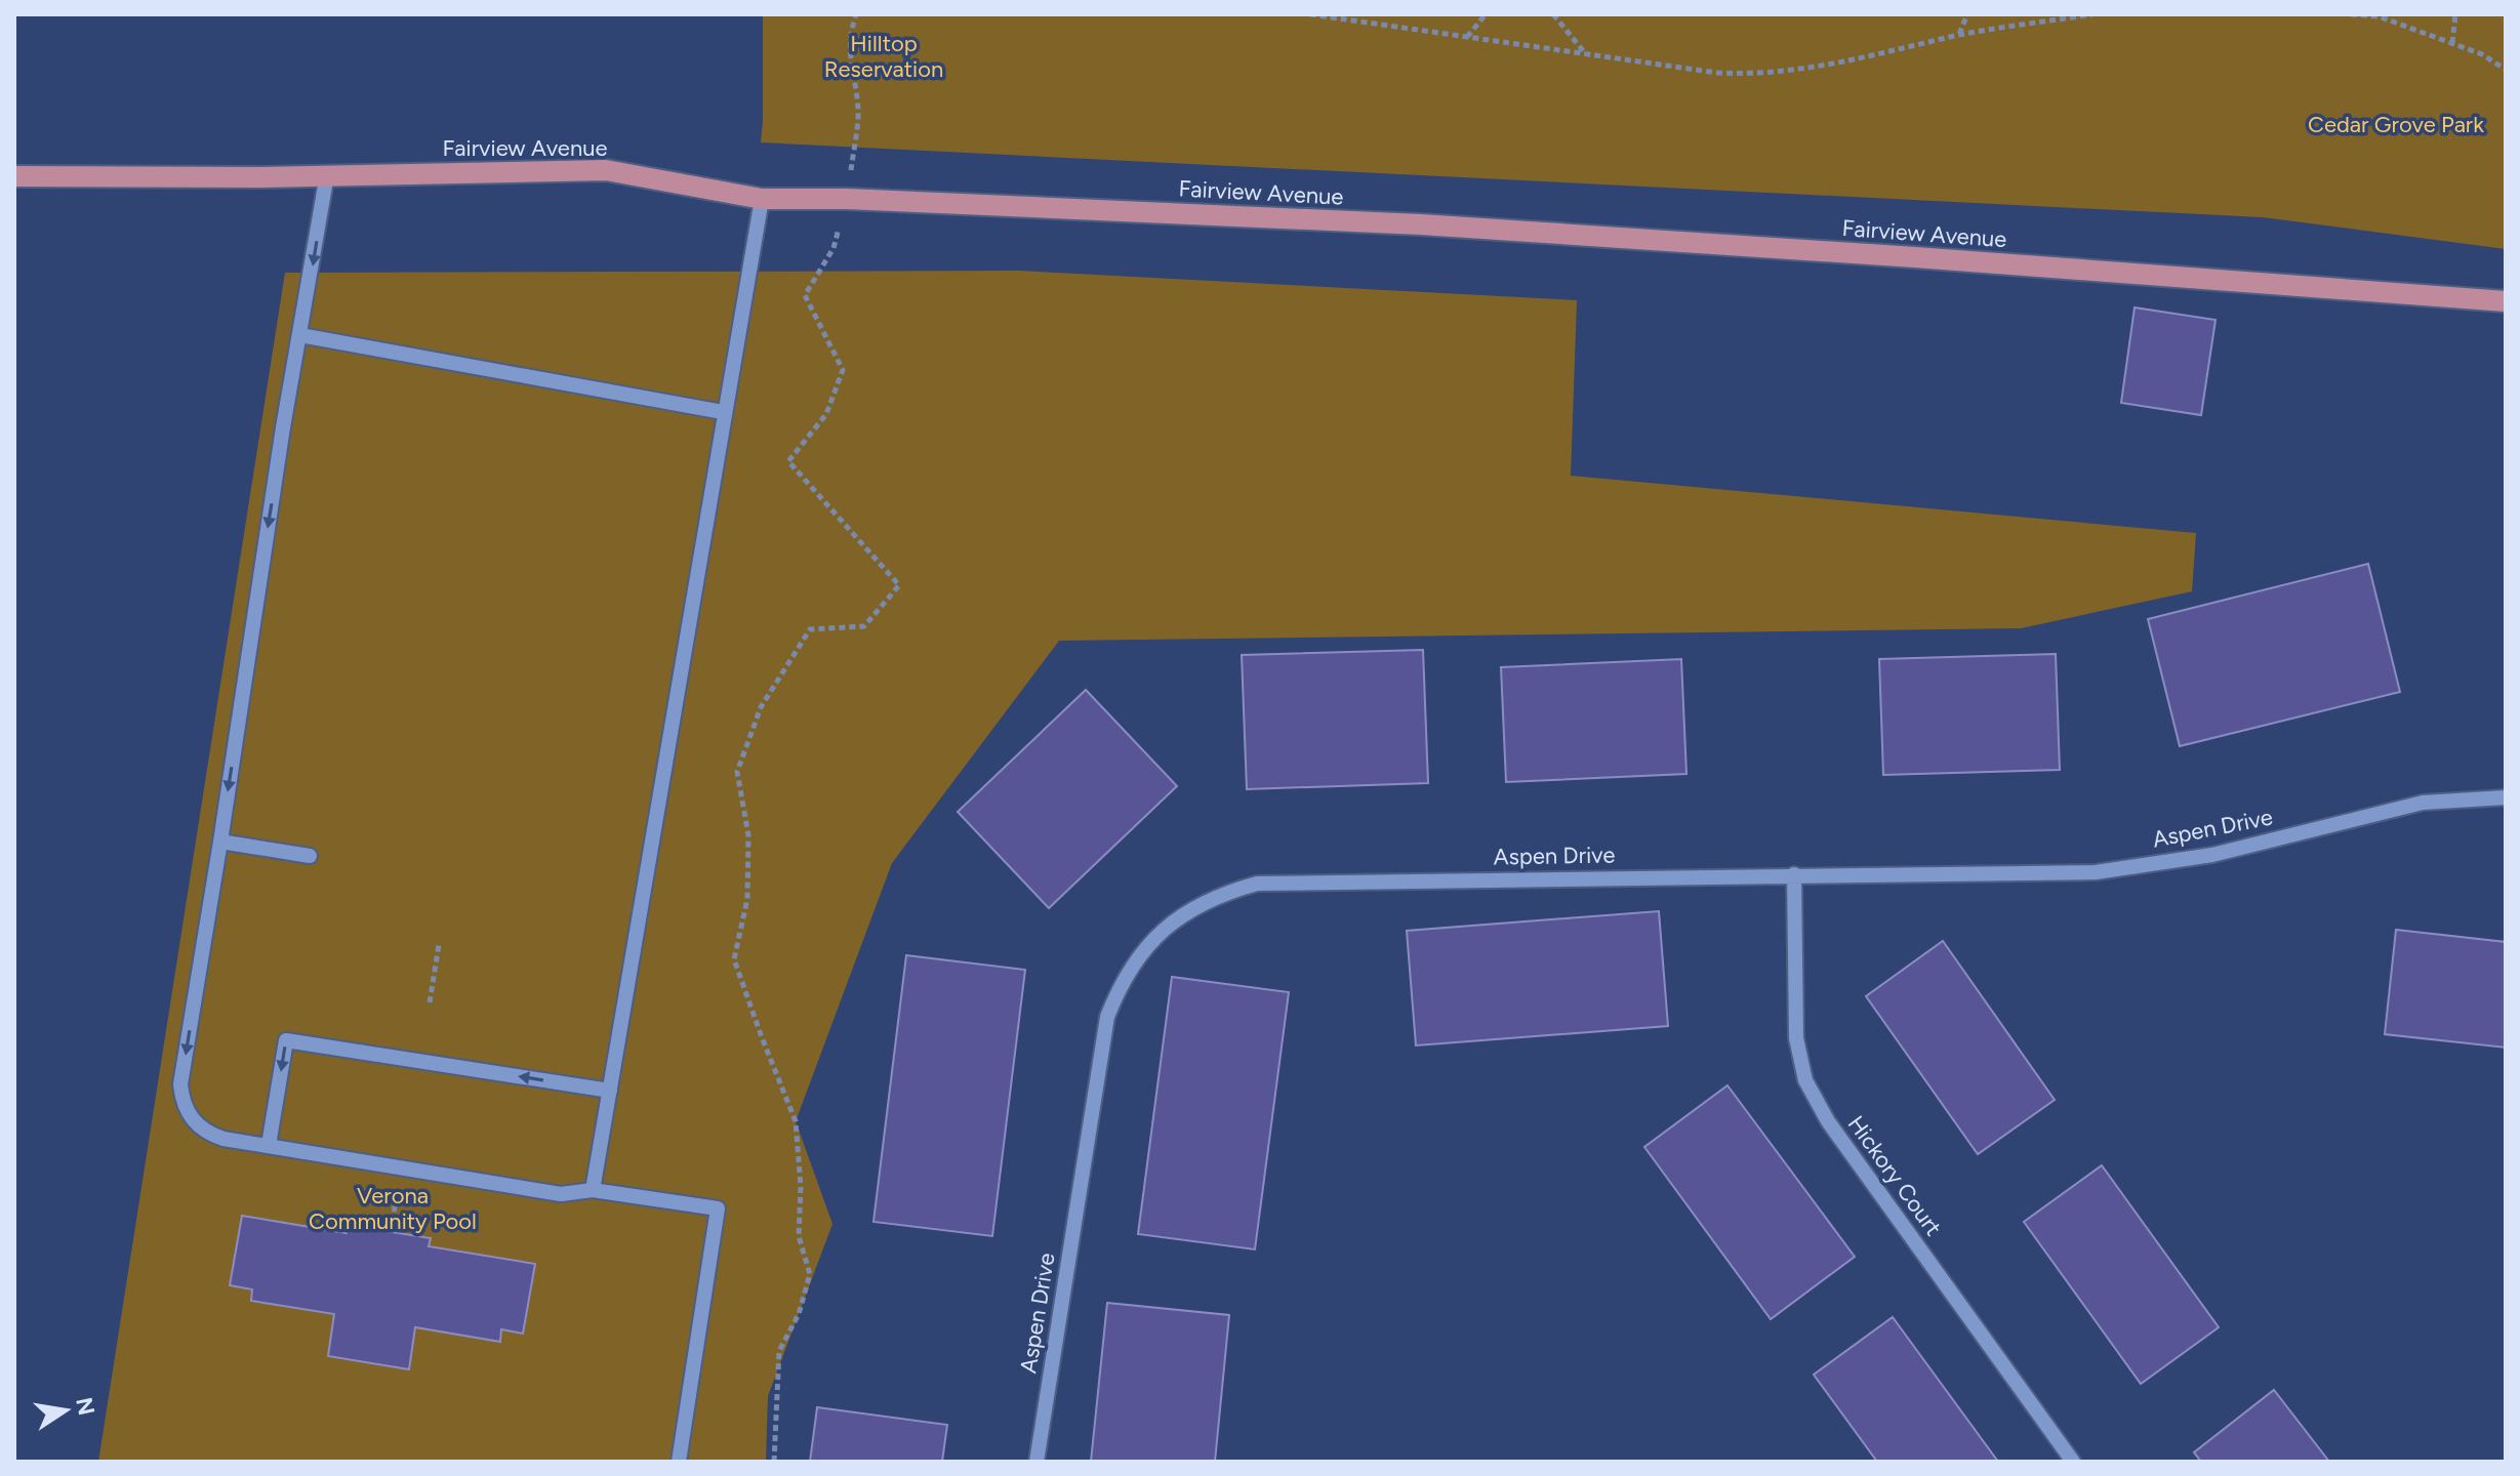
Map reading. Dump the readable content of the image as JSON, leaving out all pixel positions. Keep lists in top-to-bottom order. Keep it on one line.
{"streets":{"main road":["Fairview Avenue"],"street":["Aspen Drive","Hickory Court"]},"crossings":[["Aspen Drive","Hickory Court"]],"parks":["Hilltop Reservation","Cedar Grove Park","Verona Community Pool"],"north":"right"}
